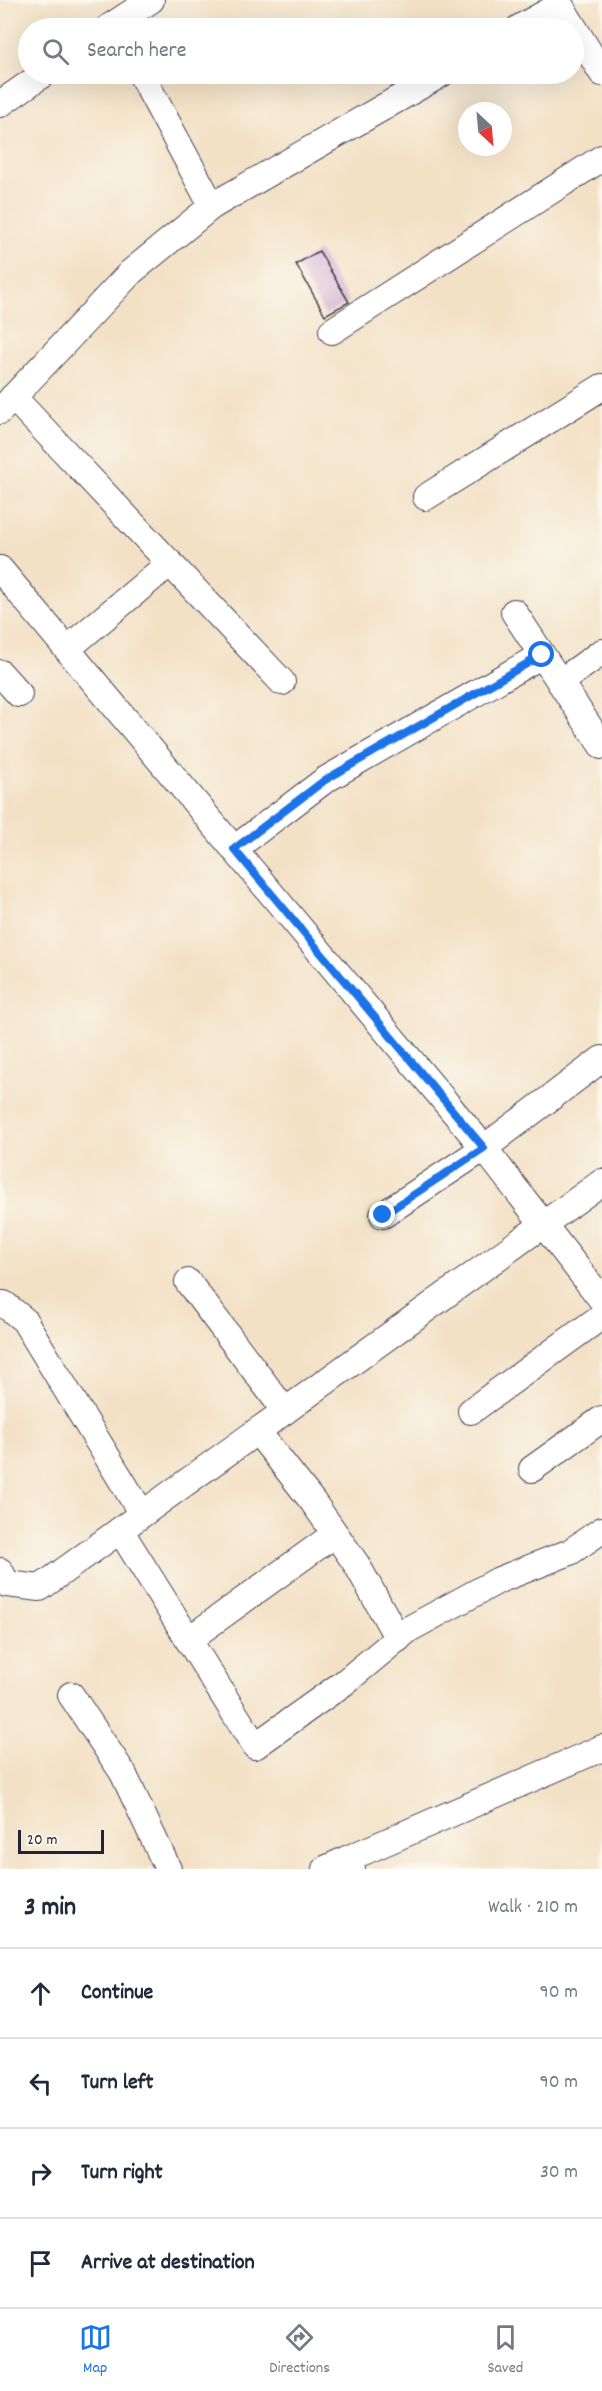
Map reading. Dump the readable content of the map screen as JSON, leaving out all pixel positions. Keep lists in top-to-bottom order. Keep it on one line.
{"scale_bar":"20 m","north":"bottom right","page":{"search":"Search here","scale":"20 m","heading":["3 min","Walk · 210 m"],"list":[["Continue","90 m"],["Turn left","90 m"],["Turn right","30 m"],"Arrive at destination"],"nav":["Map","Directions","Saved"]}}
